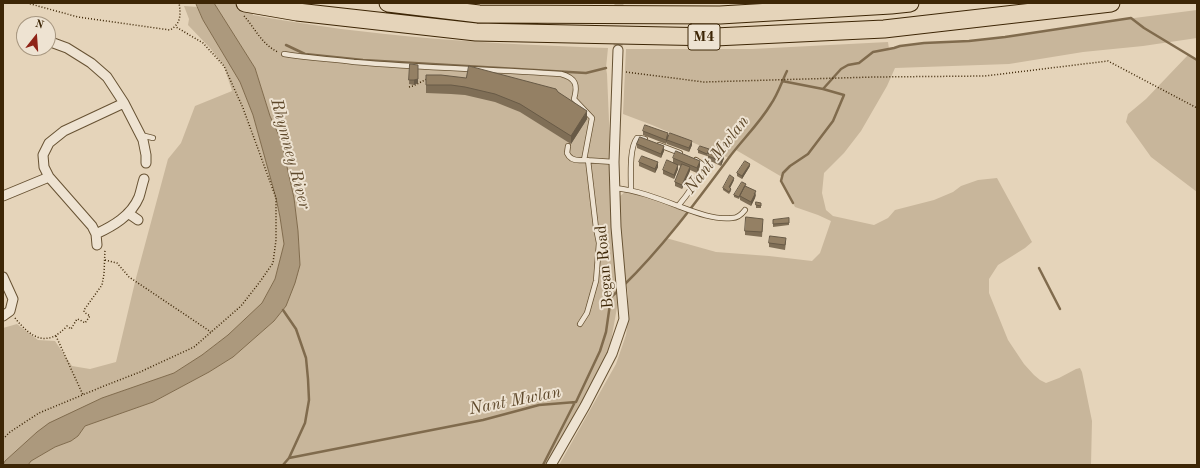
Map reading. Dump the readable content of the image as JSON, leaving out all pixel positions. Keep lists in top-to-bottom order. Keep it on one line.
{"streets":{"highway":["M4"],"street":["Began Road"]},"water":["Rhymney River","Nant Mwlan"],"north":"top"}
